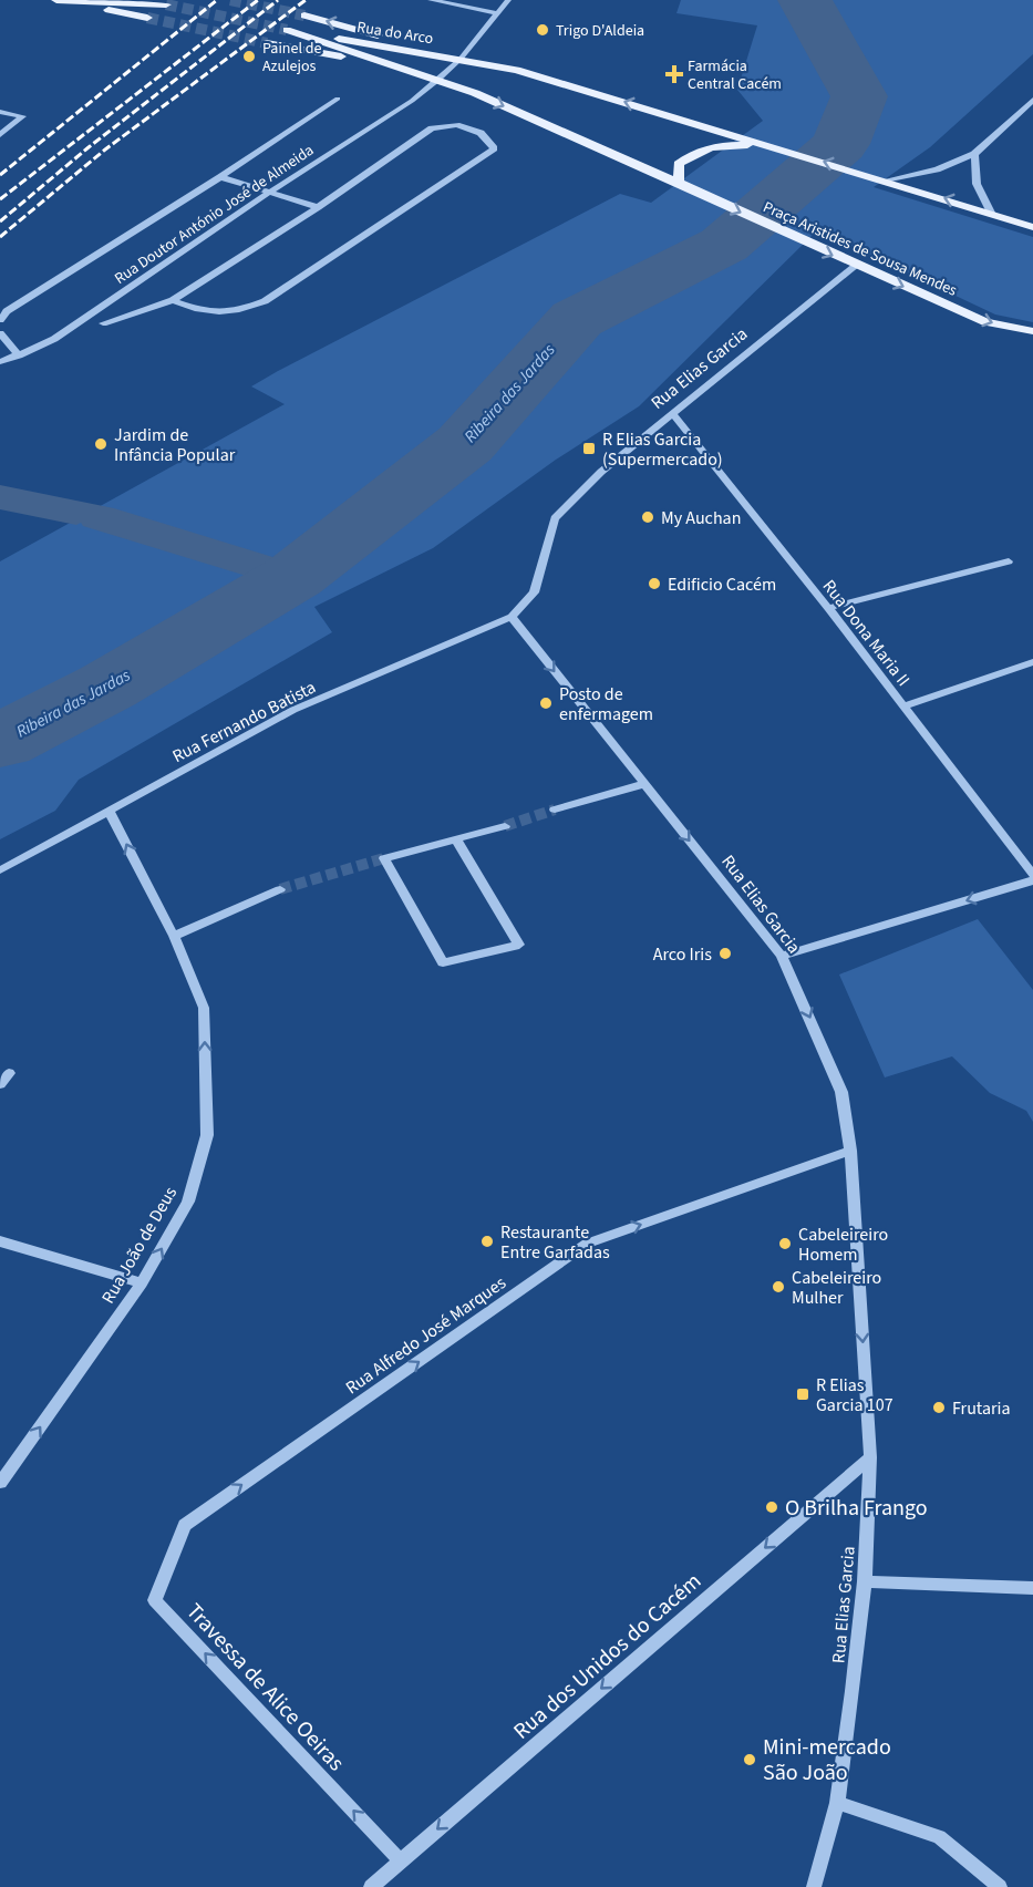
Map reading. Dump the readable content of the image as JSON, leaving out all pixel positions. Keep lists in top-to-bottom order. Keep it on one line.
{"streets":{"main road":["Rua do Arco","Praça Aristides de Sousa Mendes"],"street":["Rua Doutor António José de Almeida","Rua Elias Garcia","Rua Dona Maria II","Rua Fernando Batista","Rua João de Deus","Rua Alfredo José Marques","Rua dos Unidos do Cacém","Travessa de Alice Oeiras"]},"crossings":[["Rua do Arco","Rua Doutor António José de Almeida"],["Rua do Arco","Praça Aristides de Sousa Mendes"],["Rua Doutor António José de Almeida","Praça Aristides de Sousa Mendes"],["Praça Aristides de Sousa Mendes","Rua Elias Garcia"],["Rua Elias Garcia","Rua Dona Maria II"],["Rua Elias Garcia","Rua Fernando Batista"],["Rua Elias Garcia","Rua Alfredo José Marques"],["Rua Elias Garcia","Rua dos Unidos do Cacém"],["Rua Fernando Batista","Rua João de Deus"],["Rua Alfredo José Marques","Travessa de Alice Oeiras"],["Rua dos Unidos do Cacém","Travessa de Alice Oeiras"]],"one_way":["Rua Elias Garcia","Rua João de Deus","Rua Alfredo José Marques","Rua dos Unidos do Cacém","Travessa de Alice Oeiras"],"water":["Ribeira das Jardas"],"places":{"other":["Trigo D'Aldeia","Painel de Azulejos","Jardim de Infância Popular","My Auchan","Edificio Cacém","Posto de enfermagem","Arco Iris","Restaurante Entre Garfadas","Cabeleireiro Homem","Cabeleireiro Mulher","Frutaria","O Brilha Frango","Mini-mercado São João"],"health":["Farmácia Central Cacém"],"transit":["R Elias Garcia (Supermercado)","R Elias Garcia 107"]}}
